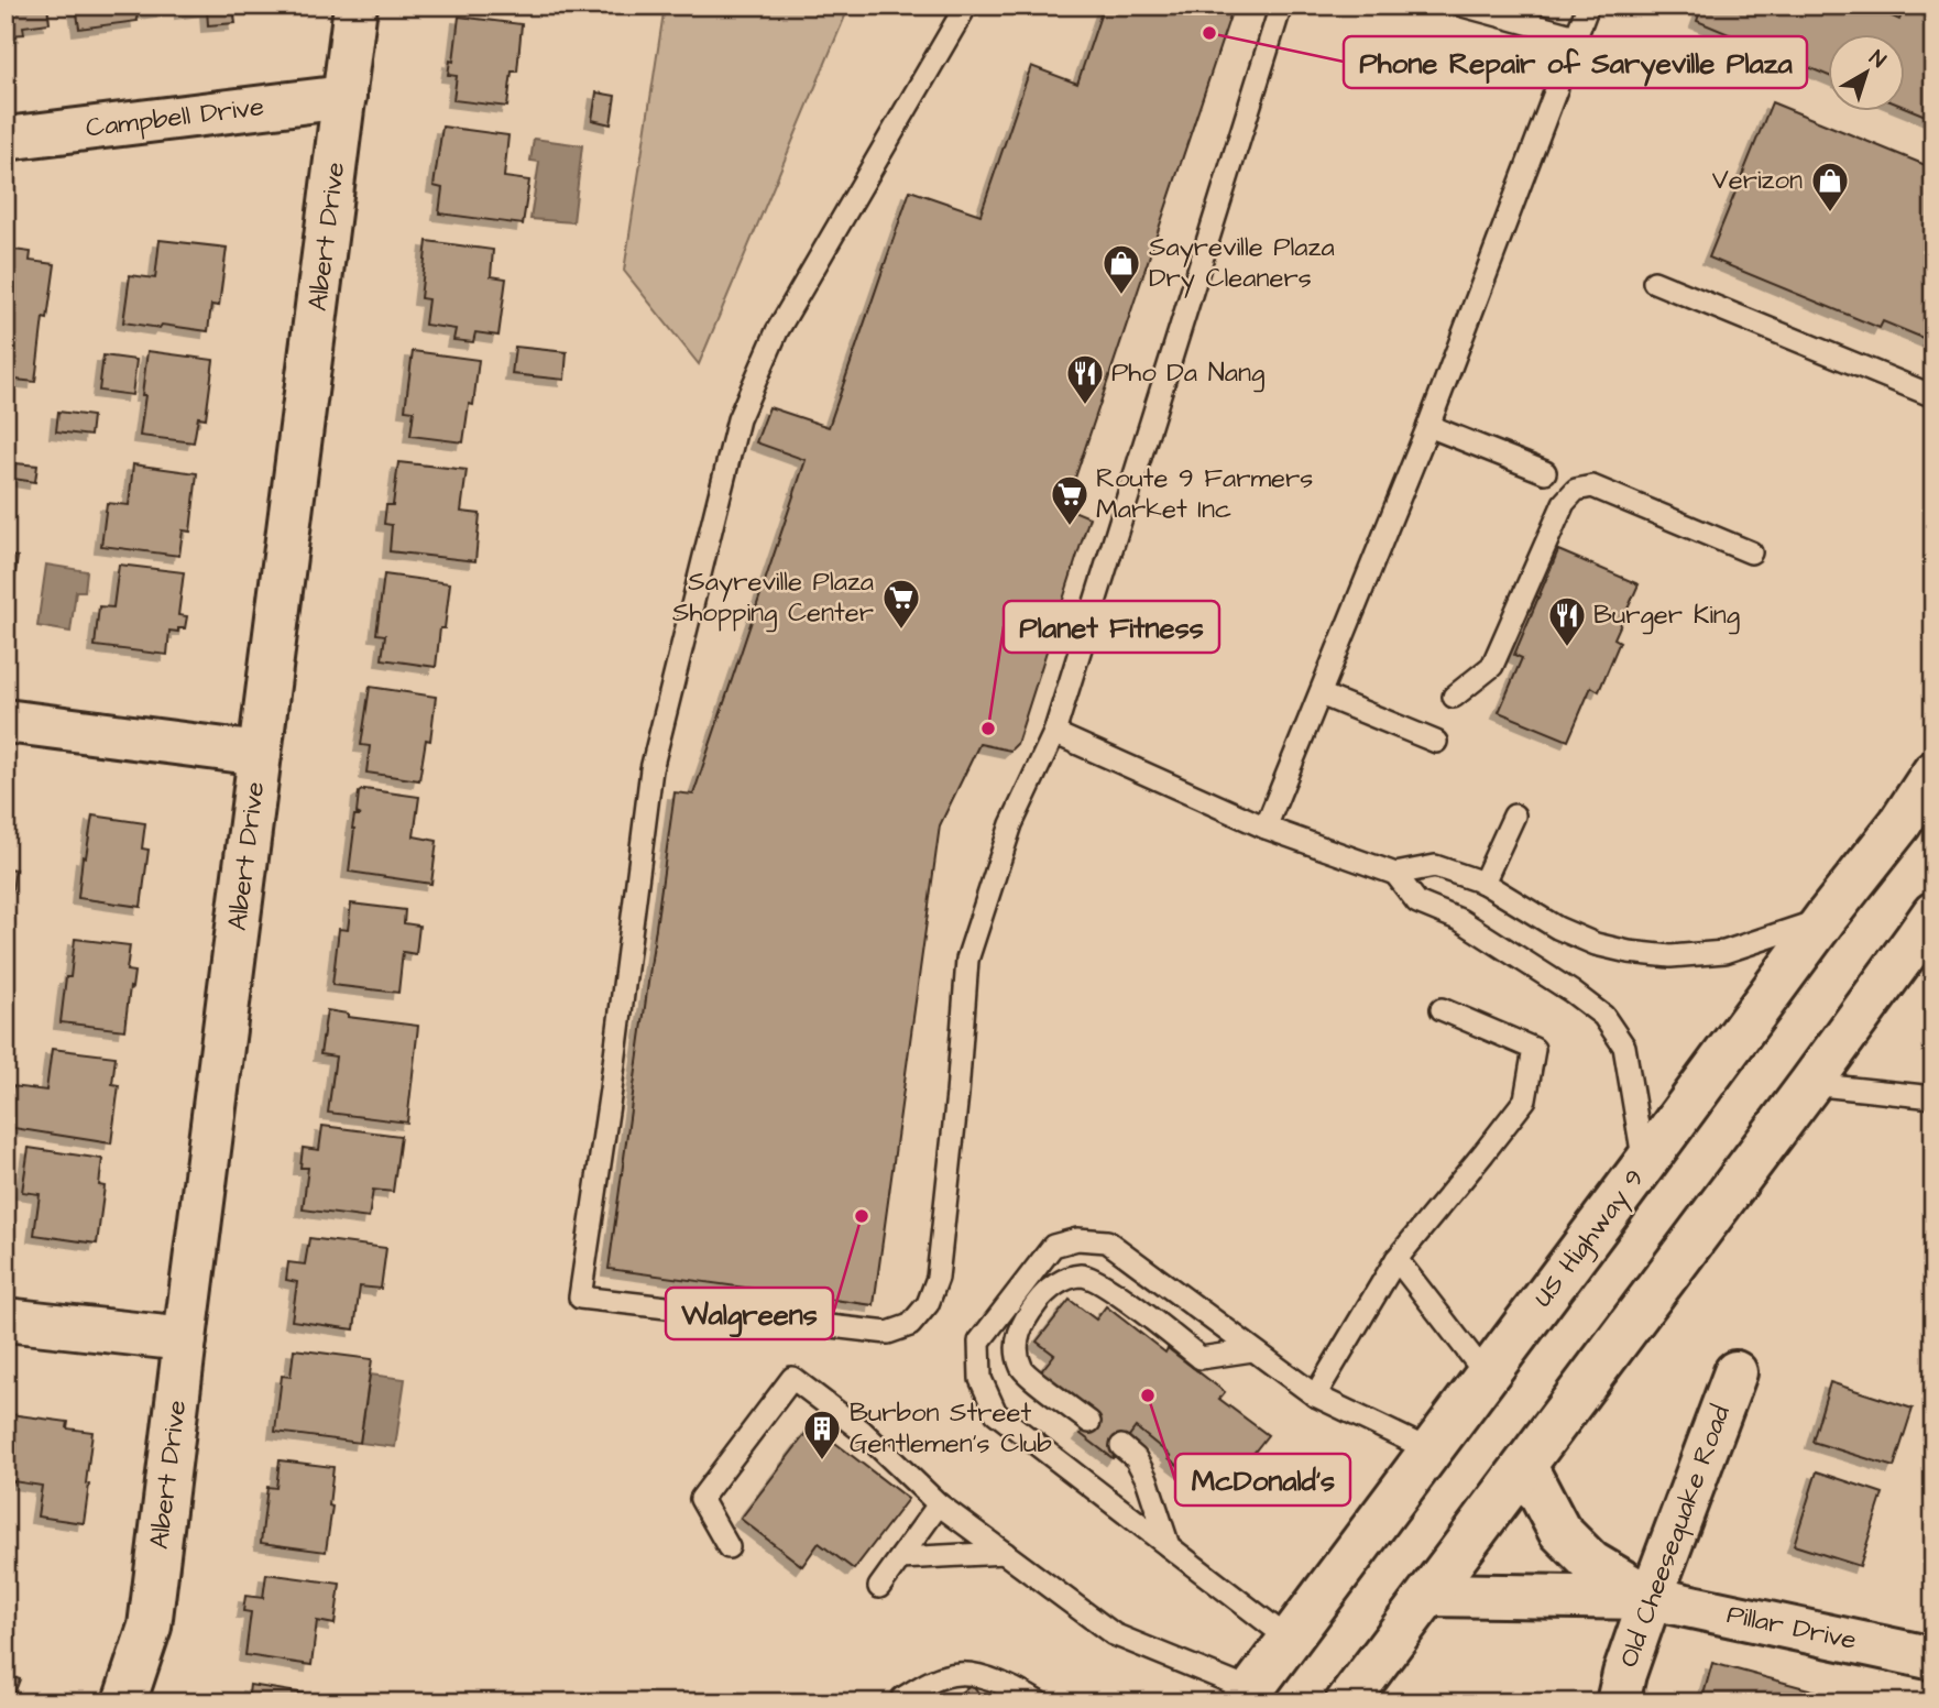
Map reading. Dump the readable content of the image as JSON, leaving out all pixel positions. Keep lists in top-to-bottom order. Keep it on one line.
{"streets":{"main road":["Campbell Drive","Albert Drive","US Highway 9","Old Cheesequake Road","Pillar Drive"]},"crossings":[["Campbell Drive","Albert Drive"],["Old Cheesequake Road","Pillar Drive"]],"places":{"other":["Phone Repair of Saryeville Plaza","Planet Fitness","Walgreens","McDonald's"],"shop":["Verizon","Sayreville Plaza Dry Cleaners"],"restaurant":["Pho Da Nang","Burger King"],"supermarket":["Route 9 Farmers Market Inc","Sayreville Plaza Shopping Center"],"building":["Burbon Street Gentlemen's Club"]},"north":"top right"}
